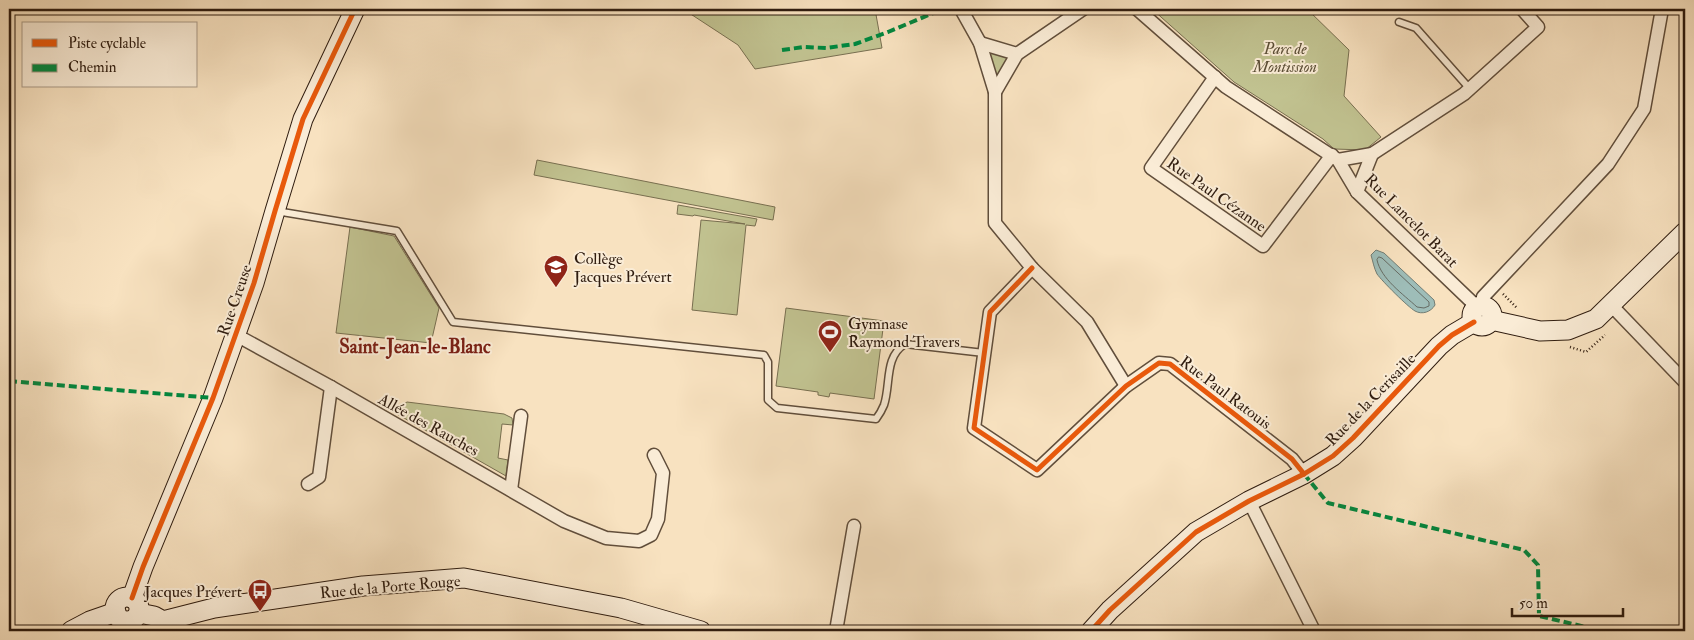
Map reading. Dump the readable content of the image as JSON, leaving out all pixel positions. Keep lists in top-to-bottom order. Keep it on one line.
{"streets":{"street":["Rue Paul Cézanne","Rue Lancelot Barat","Rue Creuse","Rue Paul Ratouis","Rue de la Cerisaille","Allée des Rauches","Rue de la Porte Rouge"]},"crossings":[["Rue Paul Cézanne","Rue Lancelot Barat"],["Rue Lancelot Barat","Rue de la Cerisaille"],["Rue Creuse","Allée des Rauches"],["Rue Creuse","Rue de la Porte Rouge"],["Rue Paul Ratouis","Rue de la Cerisaille"]],"districts":["Saint-Jean-le-Blanc"],"parks":["Parc de Montission"],"places":{"school or university":["Collège Jacques Prévert"],"sports":["Gymnase Raymond Travers"],"bus stop":["Jacques Prévert"]},"legend":["Piste cyclable","Chemin"],"scale_bar":"50 m"}
